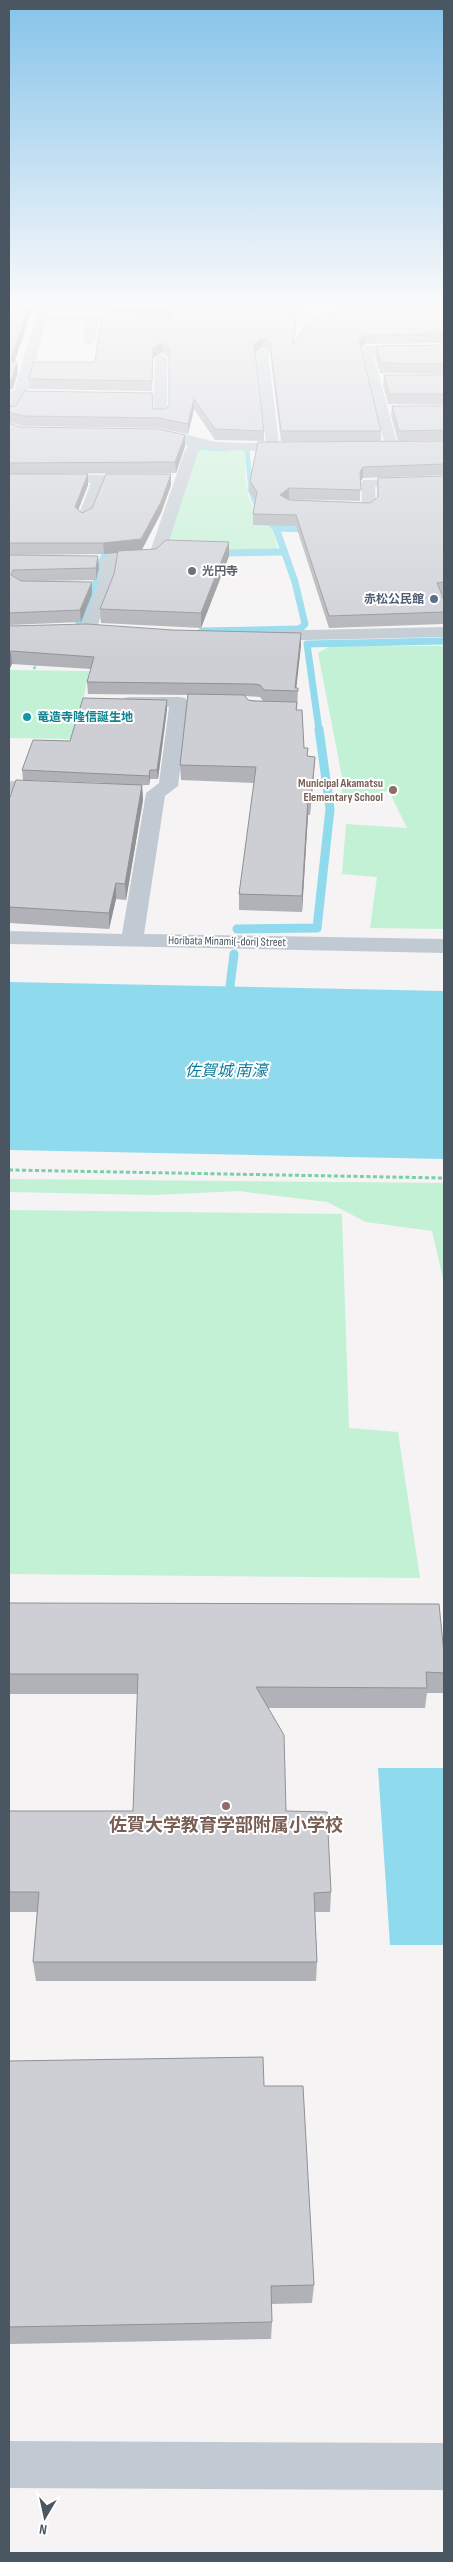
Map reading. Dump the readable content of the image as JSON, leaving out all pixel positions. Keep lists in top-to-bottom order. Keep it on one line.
{"streets":{"street":["Horibata Minami(-dori) Street"]},"water":["佐賀城 南濠"],"places":["光円寺","赤松公民館","竜造寺隆信誕生地","Municipal Akamatsu Elementary School","佐賀大学教育学部附属小学校"],"north":"bottom"}
